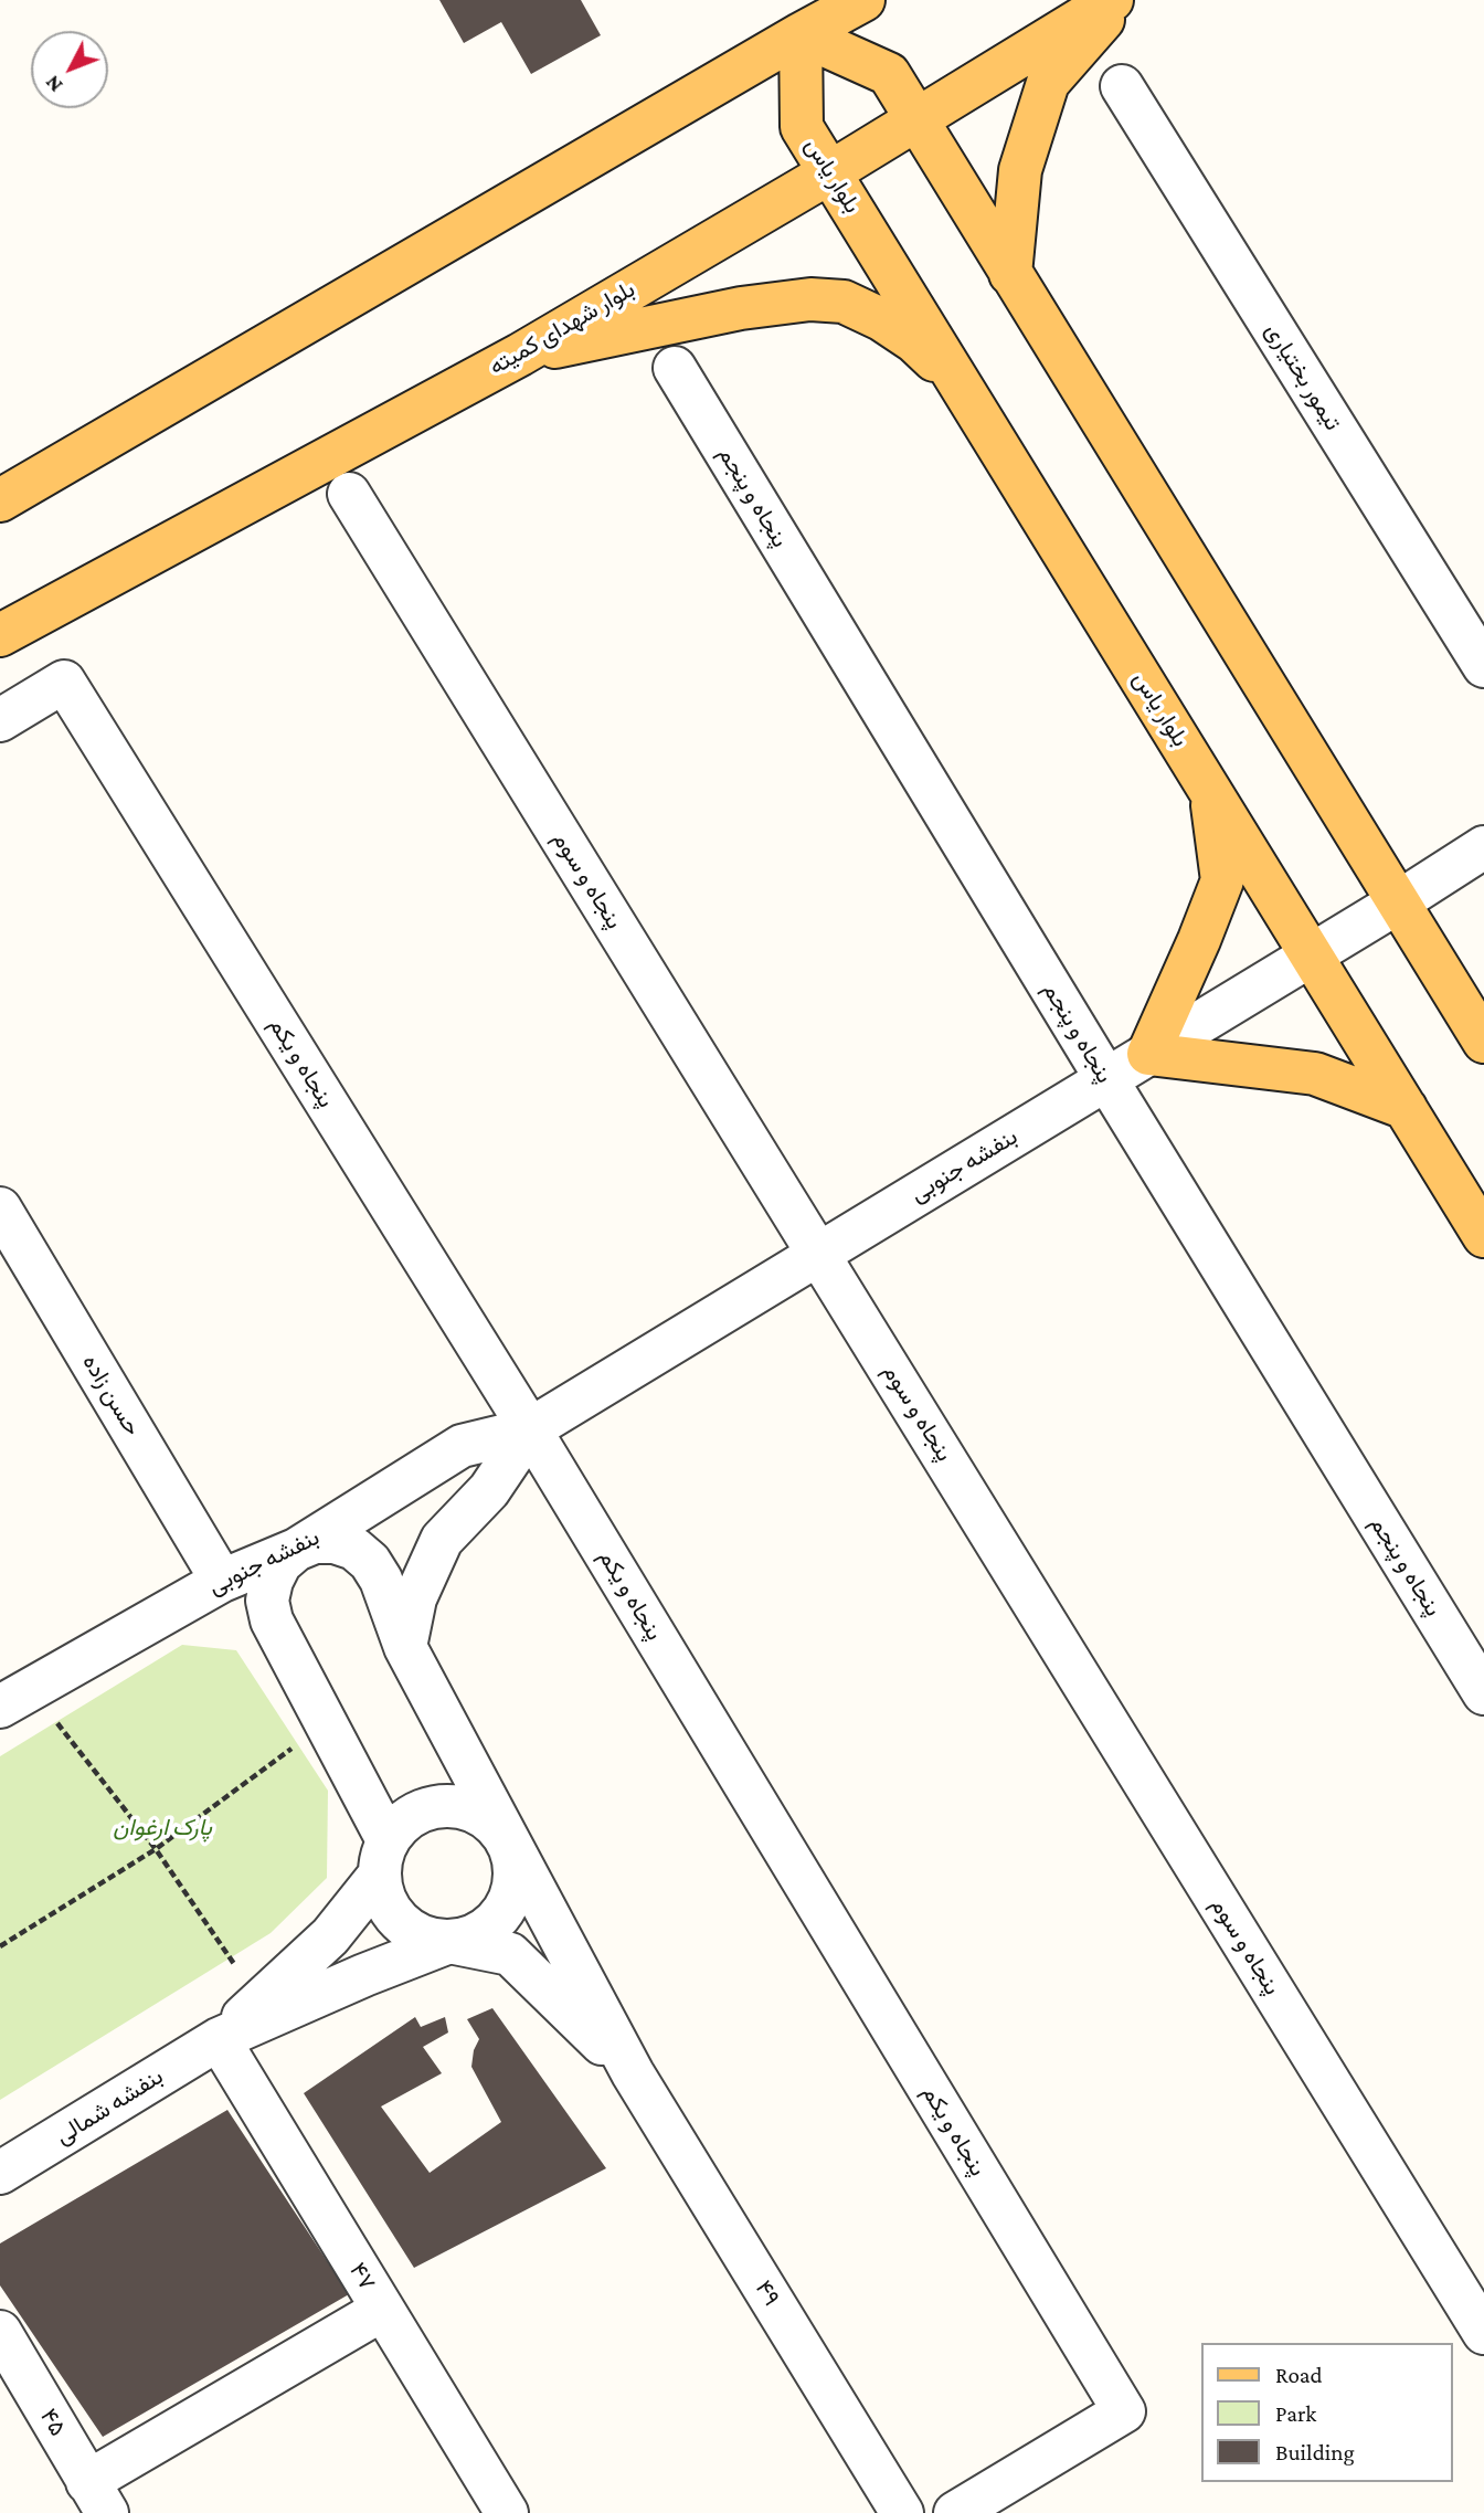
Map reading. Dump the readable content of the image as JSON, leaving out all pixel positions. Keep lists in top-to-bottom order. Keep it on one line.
{"streets":{"main road":["بلوار یاس","بلوار شهدای کمیته"],"street":["تیمور بختیاری","پنجاه و پنجم","پنجاه و سوم","پنجاه و یکم","بنفشه جنوبی","حسن زاده","بنفشه شمالی","۴۷","۴۹","۴۵"]},"crossings":[["بلوار یاس","بلوار شهدای کمیته"],["بلوار یاس","بنفشه جنوبی"],["پنجاه و پنجم","بنفشه جنوبی"],["پنجاه و سوم","بنفشه جنوبی"],["پنجاه و یکم","بنفشه جنوبی"],["بنفشه جنوبی","حسن زاده"],["بنفشه شمالی","۴۷"]],"parks":["پارک ارغوان"],"legend":["Road","Park","Building"],"north":"bottom left"}
